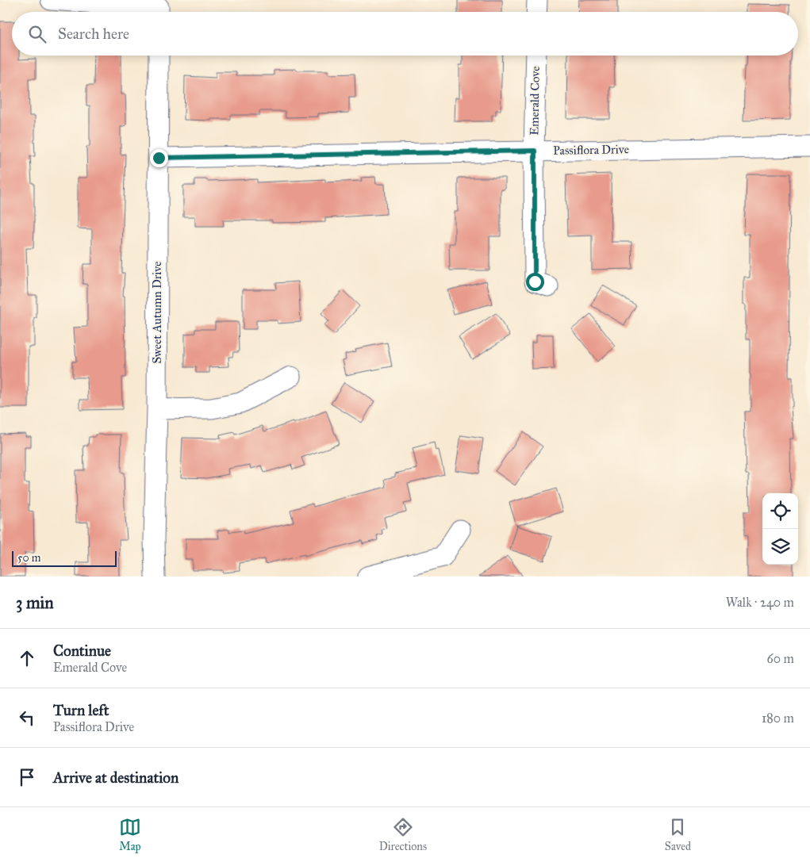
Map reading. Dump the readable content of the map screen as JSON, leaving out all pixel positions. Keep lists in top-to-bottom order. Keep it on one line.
{"streets":{"street":["Emerald Cove","Passiflora Drive","Sweet Autumn Drive"]},"crossings":[["Emerald Cove","Passiflora Drive"],["Passiflora Drive","Sweet Autumn Drive"]],"scale_bar":"50 m","page":{"search":"Search here","scale":"50 m","heading":["3 min","Walk · 240 m"],"list":[["Continue","Emerald Cove","60 m"],["Turn left","Passiflora Drive","180 m"],"Arrive at destination"],"nav":["Map","Directions","Saved"]}}
